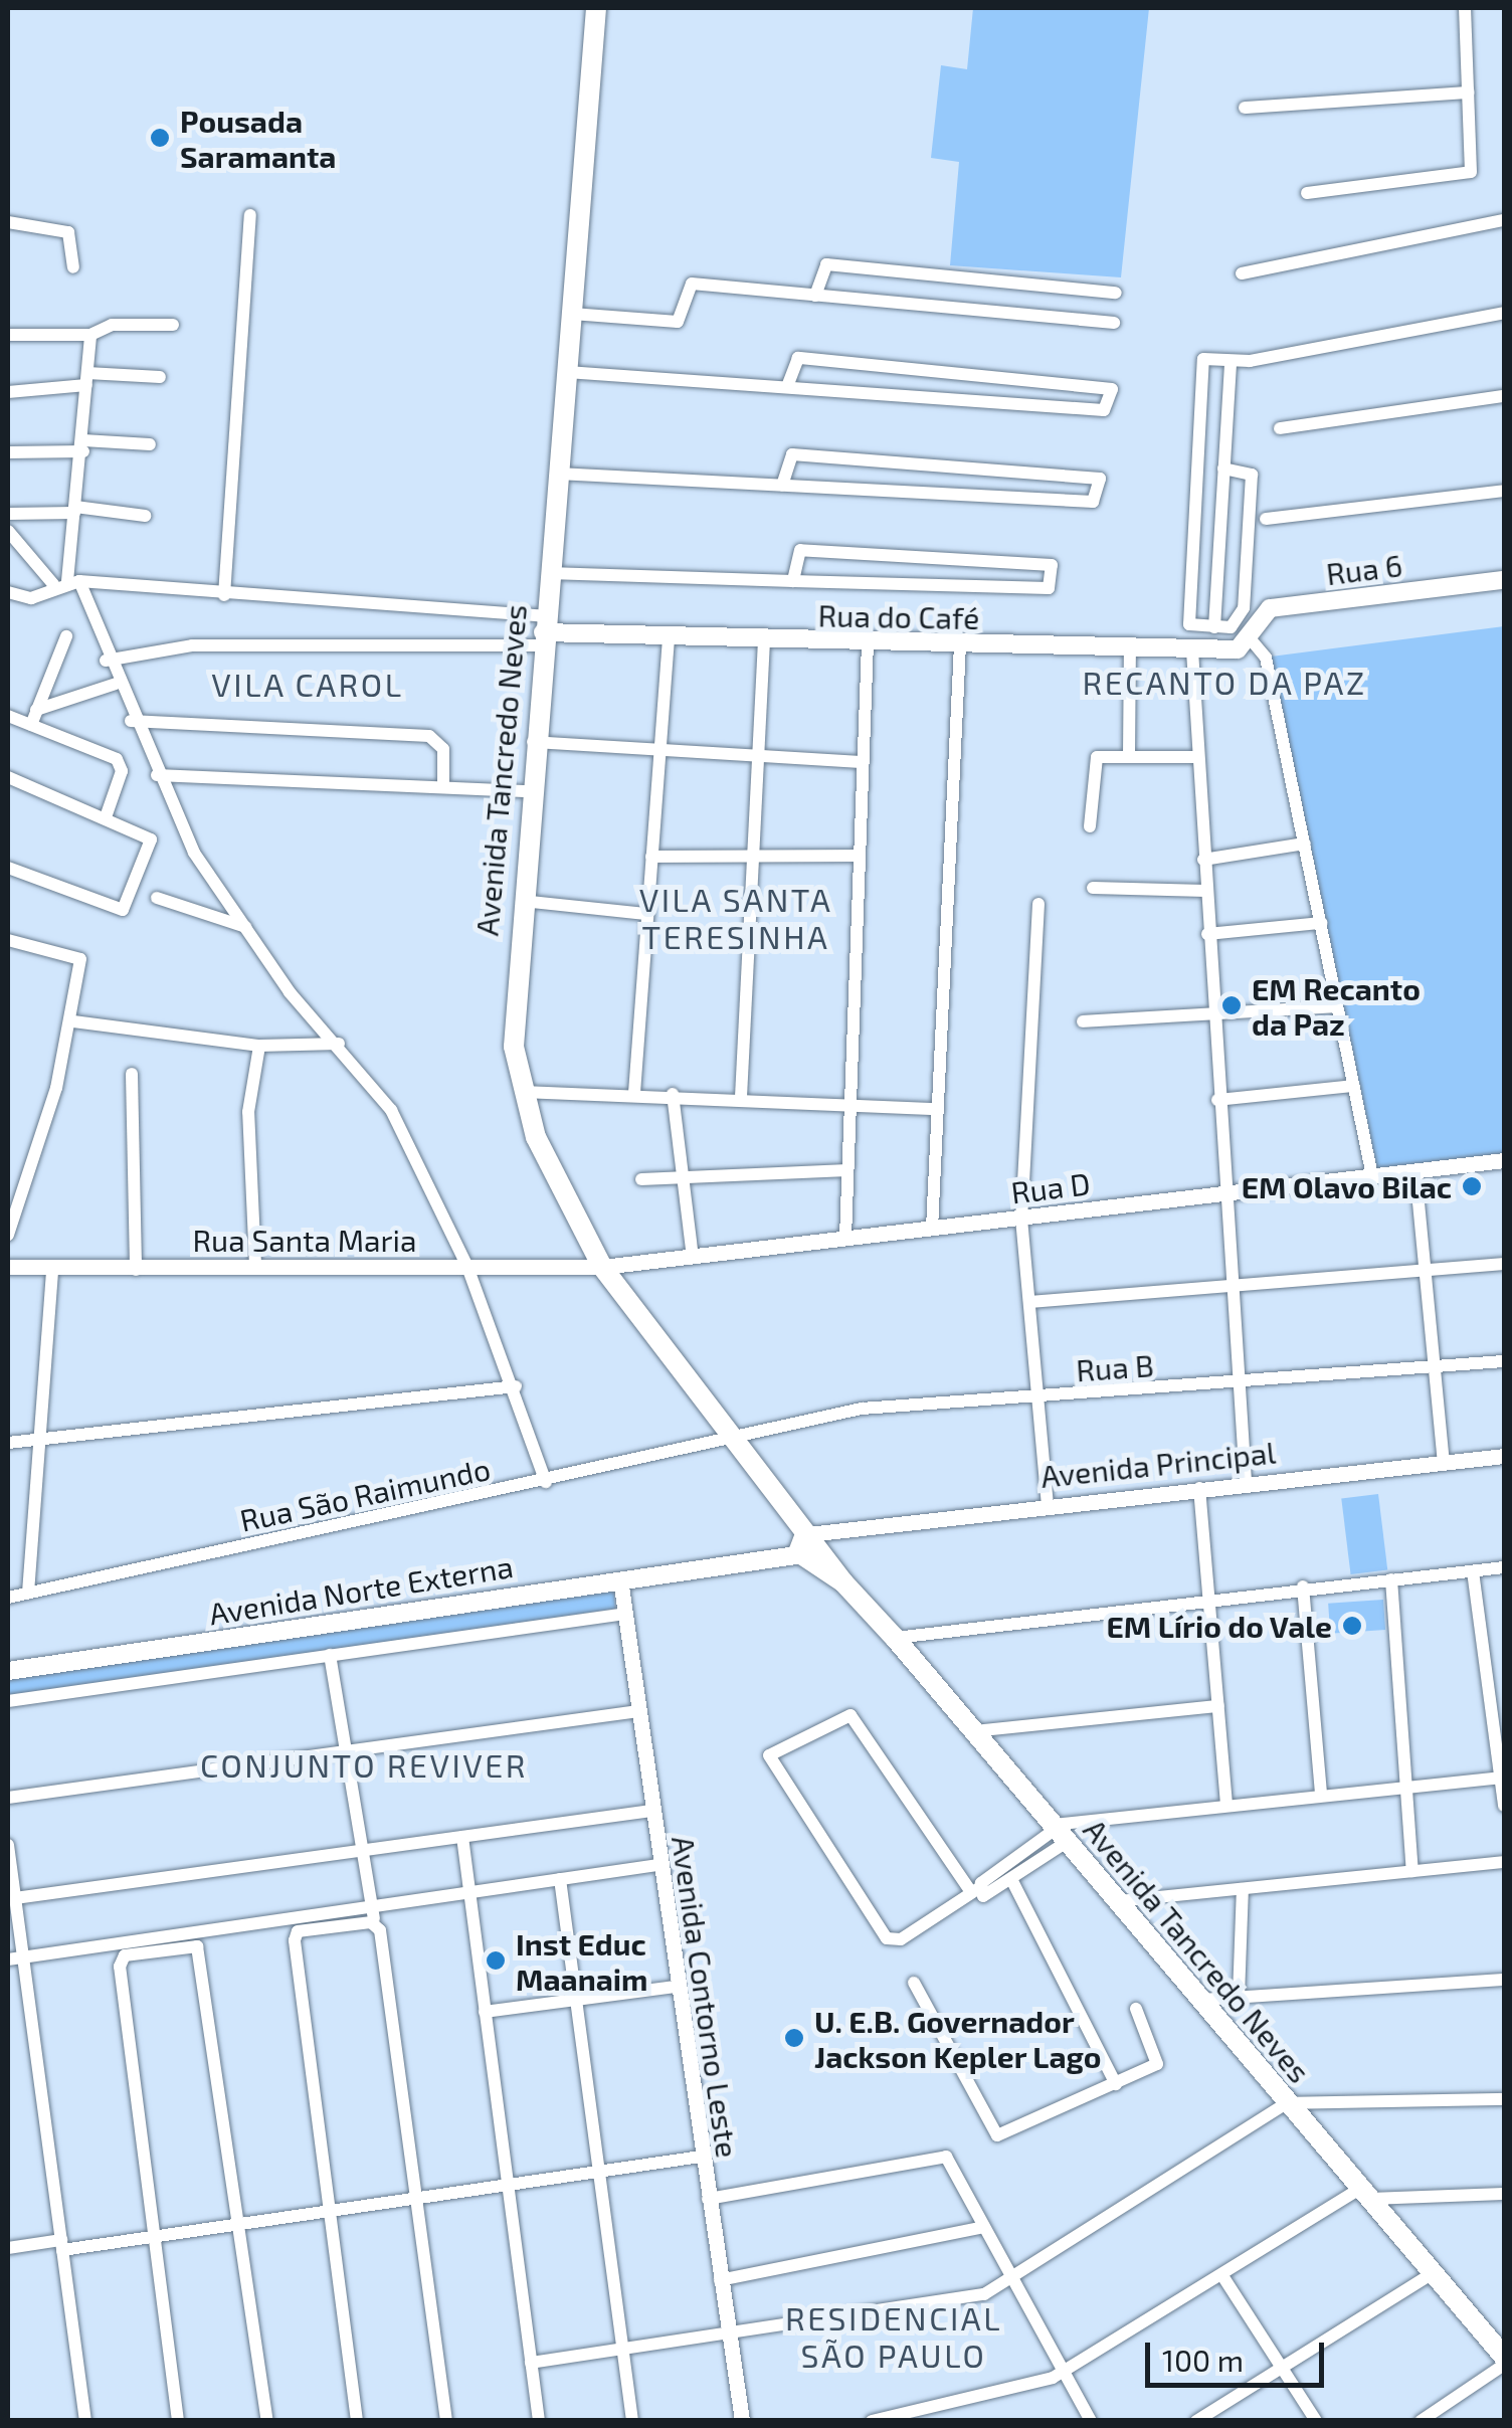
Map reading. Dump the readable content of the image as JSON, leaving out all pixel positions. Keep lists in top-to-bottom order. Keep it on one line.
{"streets":{"main road":["Rua 6","Rua do Café","Avenida Tancredo Neves","Avenida Norte Externa"],"street":["Rua D","Rua Santa Maria","Rua B","Avenida Principal","Rua São Raimundo","Avenida Contorno Leste"]},"crossings":[["Rua 6","Rua do Café"],["Rua do Café","Avenida Tancredo Neves"],["Avenida Tancredo Neves","Rua D"],["Avenida Tancredo Neves","Rua Santa Maria"],["Avenida Tancredo Neves","Rua B"],["Avenida Tancredo Neves","Avenida Principal"],["Avenida Tancredo Neves","Rua São Raimundo"],["Avenida Tancredo Neves","Avenida Norte Externa"],["Rua D","Rua Santa Maria"],["Rua B","Rua São Raimundo"],["Avenida Principal","Avenida Norte Externa"],["Avenida Norte Externa","Avenida Contorno Leste"]],"districts":["RECANTO DA PAZ","VILA CAROL","VILA SANTA TERESINHA","CONJUNTO REVIVER","RESIDENCIAL SÃO PAULO"],"places":["Pousada Saramanta","EM Recanto da Paz","EM Olavo Bilac","EM Lírio do Vale","Inst Educ Maanaim","U. E.B. Governador Jackson Kepler Lago"],"scale_bar":"100 m"}
